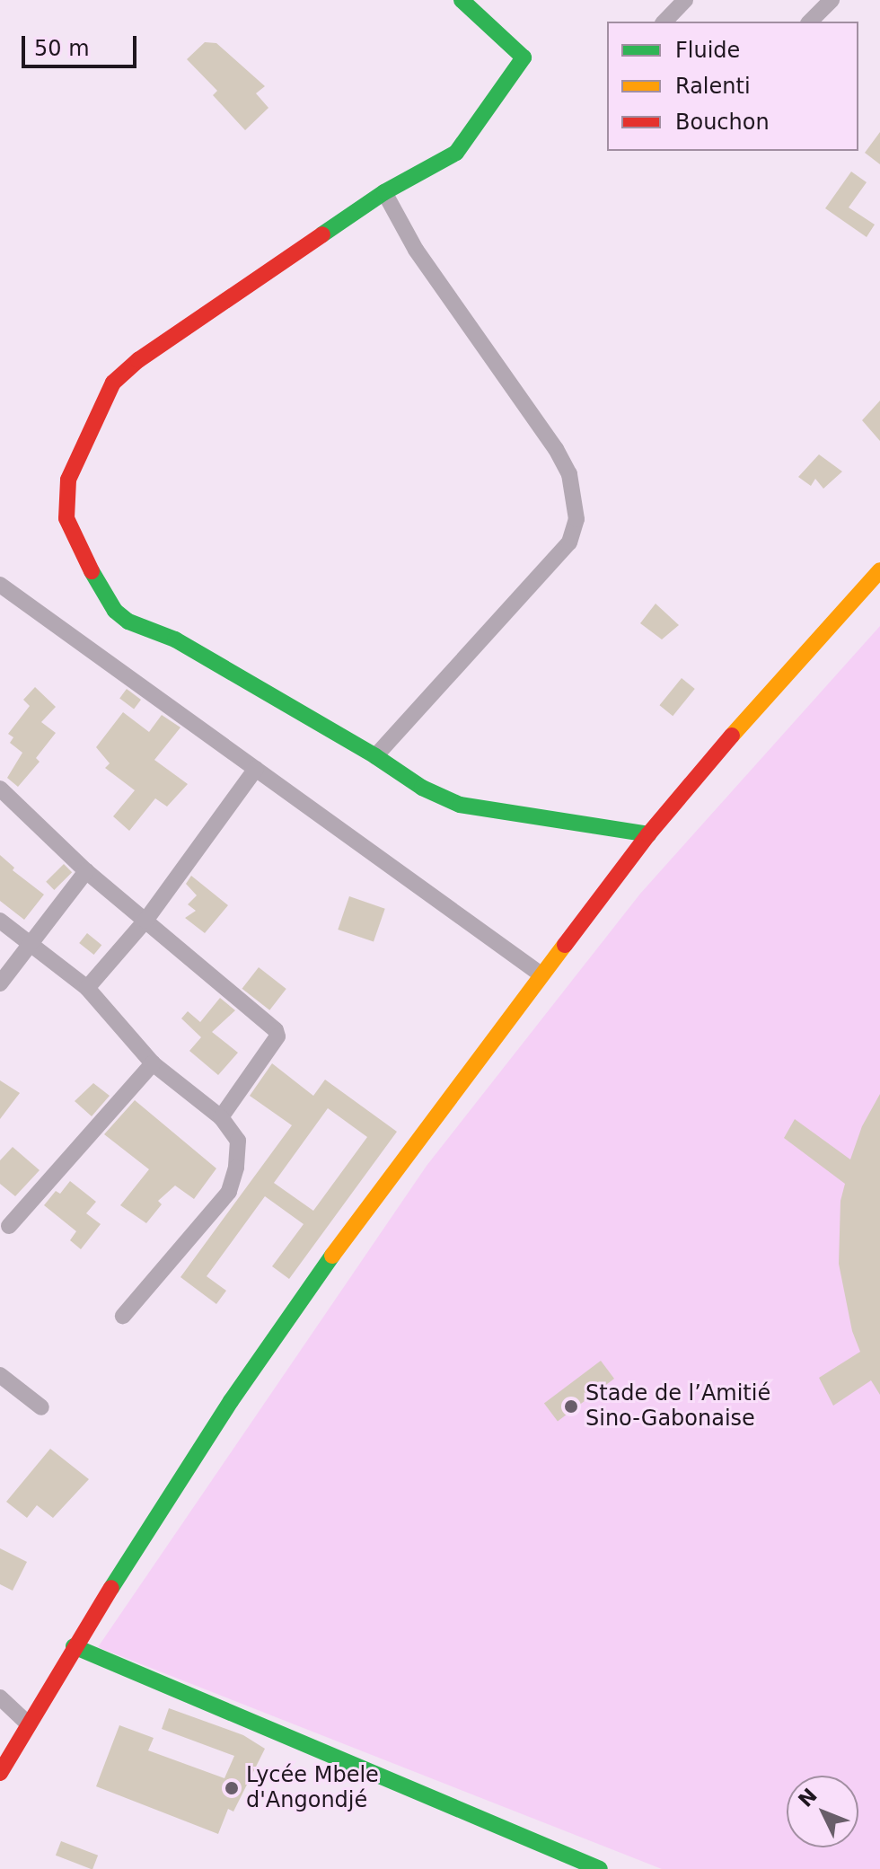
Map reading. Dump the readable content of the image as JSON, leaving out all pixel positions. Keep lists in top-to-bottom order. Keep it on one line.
{"places":["Stade de l’Amitié Sino-Gabonaise","Lycée Mbele d'Angondjé"],"legend":["Fluide","Ralenti","Bouchon"],"scale_bar":"50 m","north":"top left"}
